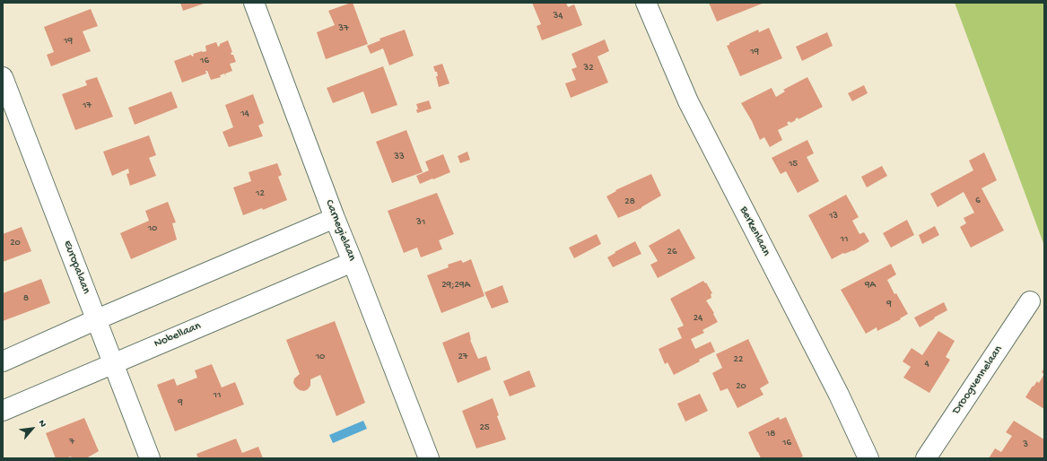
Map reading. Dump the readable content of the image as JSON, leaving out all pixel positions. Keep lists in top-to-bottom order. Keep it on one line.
{"streets":{"street":["Carnegielaan","Berkenlaan","Europalaan","Nobellaan","Droogvennelaan"]},"crossings":[["Carnegielaan","Nobellaan"],["Europalaan","Nobellaan"]],"house_numbers":["34","37","19","19","16","32","17","14","33","15","12","6","28","13","31","10","11","20","26","29;29A","9A","8","9","24","10","27","22","4","20","11","9","25","18","7","16","3"],"north":"top right"}
